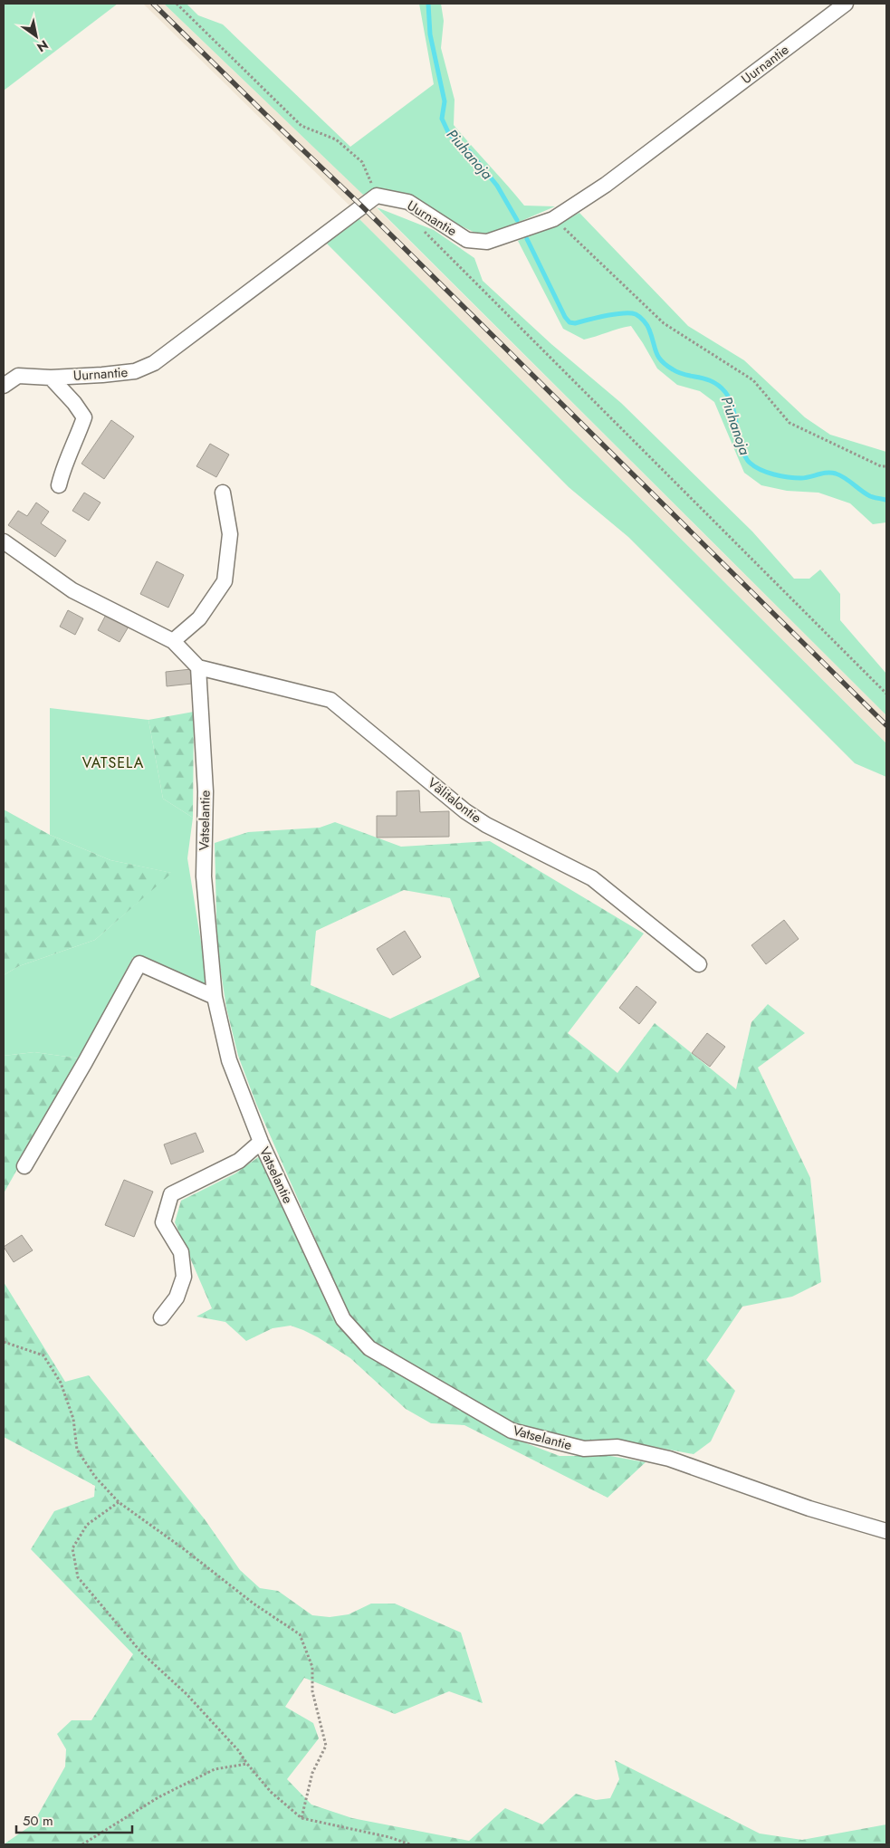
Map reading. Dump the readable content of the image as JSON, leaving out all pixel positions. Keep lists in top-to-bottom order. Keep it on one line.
{"streets":{"street":["Uurnantie","Välitalontie","Vatselantie"]},"crossings":[["Välitalontie","Vatselantie"]],"districts":["VATSELA"],"water":["Piuhanoja"],"scale_bar":"50 m","north":"bottom right"}
